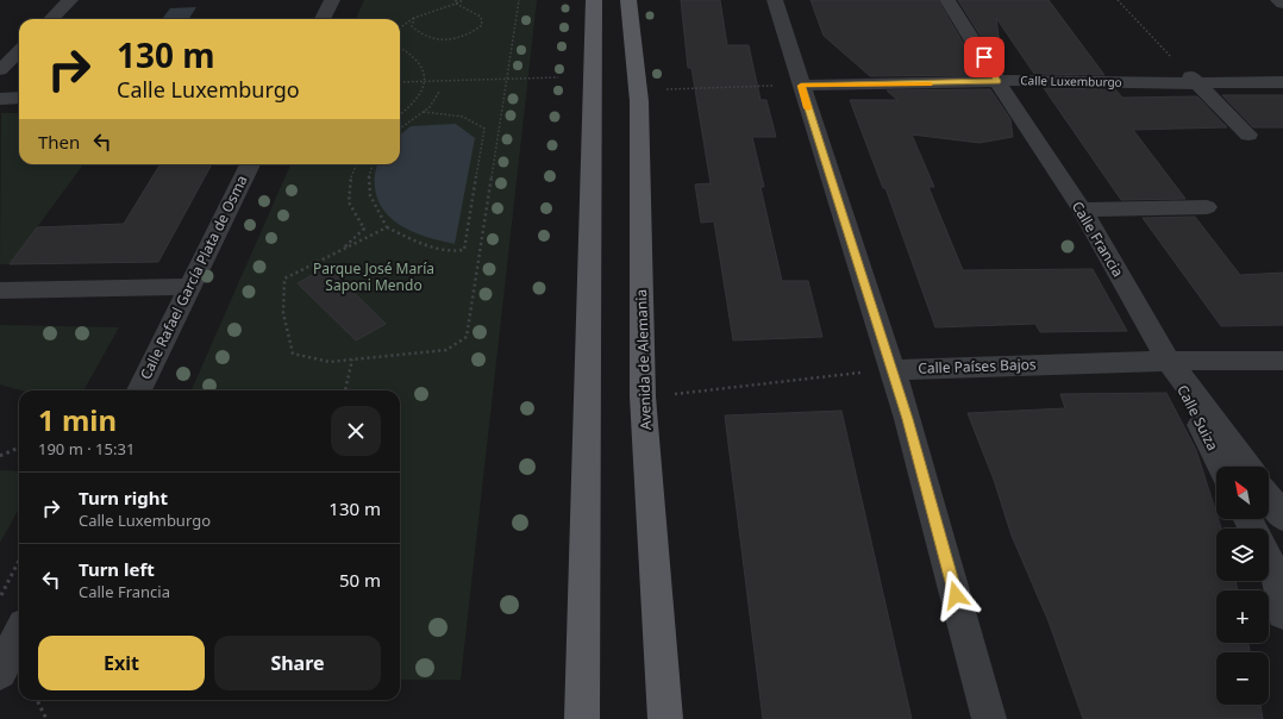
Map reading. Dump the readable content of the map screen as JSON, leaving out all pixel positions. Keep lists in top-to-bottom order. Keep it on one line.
{"streets":{"main road":["Avenida de Alemania"],"street":["Calle Luxemburgo","Calle Francia","Calle Rafael García Plata de Osma","Calle Países Bajos","Calle Suiza"]},"crossings":[["Calle Luxemburgo","Calle Francia"],["Calle Francia","Calle Países Bajos"],["Calle Francia","Calle Suiza"],["Calle Países Bajos","Calle Suiza"]],"parks":["Parque José María Saponi Mendo"],"north":"top left","page":{"turn":["130 m","Calle Luxemburgo"],"then":"Then","heading":["1 min","190 m · 15:31"],"map_buttons":["+","−"],"list":[{"name":"Turn right","note":"Calle Luxemburgo","value":"130 m"},{"name":"Turn left","note":"Calle Francia","value":"50 m"}],"buttons":["Exit","Share"]}}
